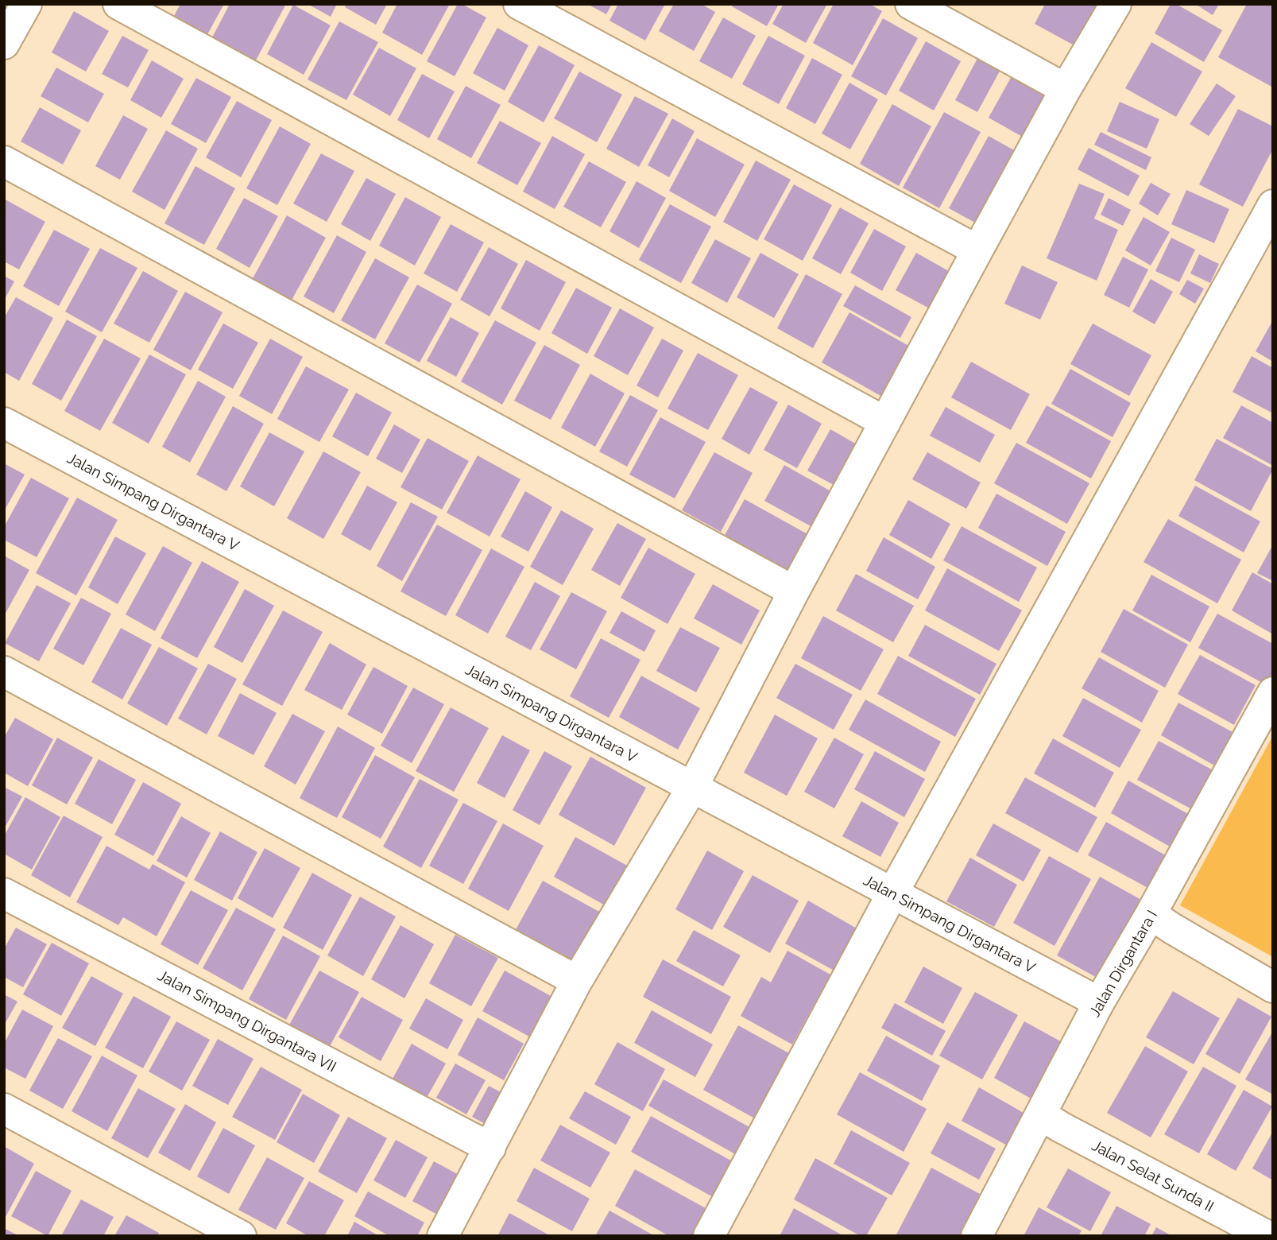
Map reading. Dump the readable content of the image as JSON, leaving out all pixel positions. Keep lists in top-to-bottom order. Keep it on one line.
{"streets":{"street":["Jalan Simpang Dirgantara V","Jalan Dirgantara I","Jalan Simpang Dirgantara VII","Jalan Selat Sunda II"]},"crossings":[["Jalan Simpang Dirgantara V","Jalan Dirgantara I"],["Jalan Dirgantara I","Jalan Selat Sunda II"]]}
